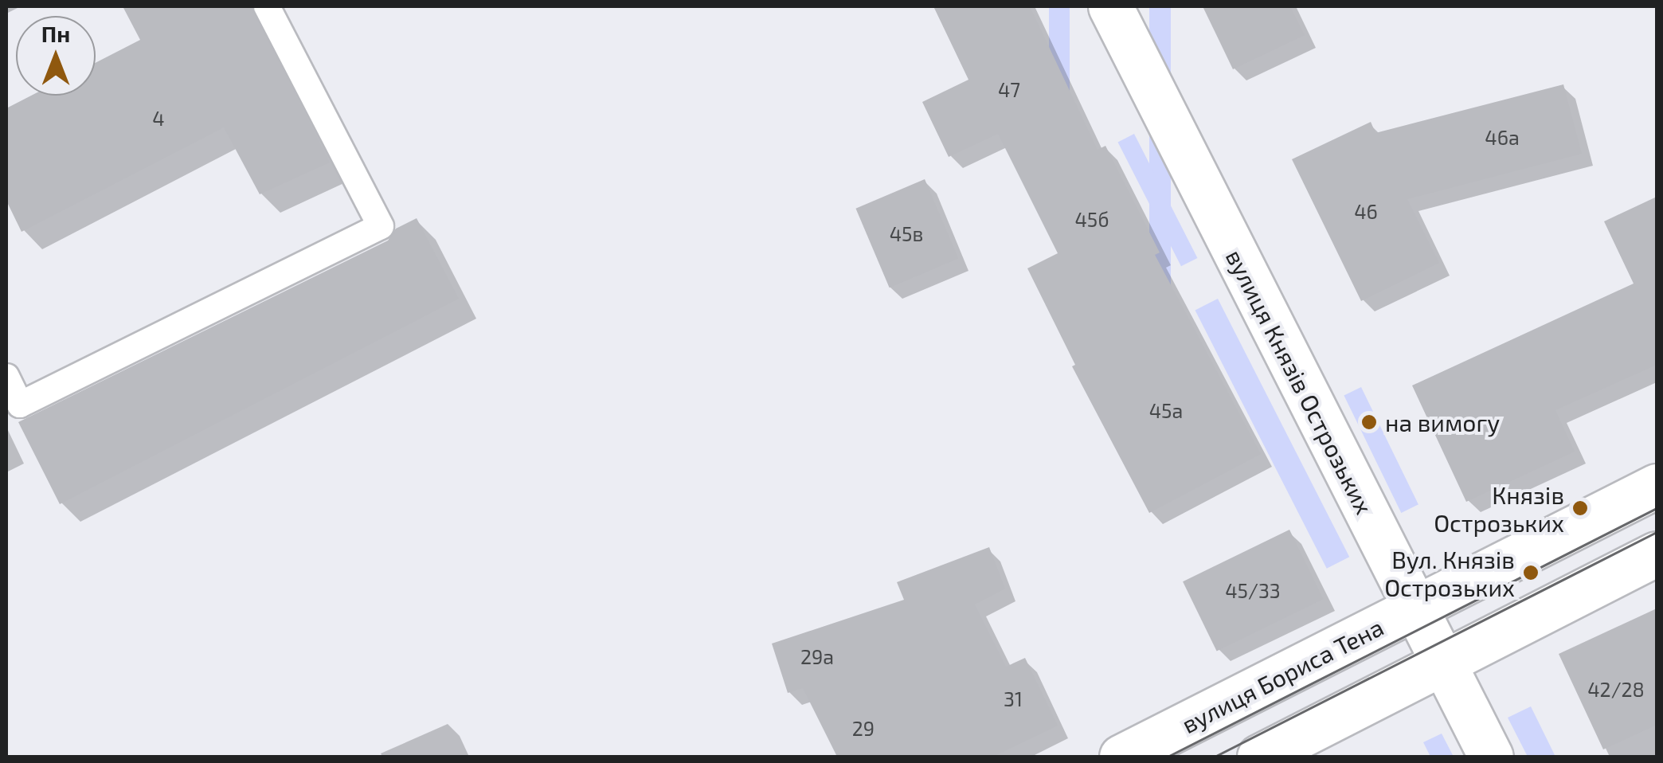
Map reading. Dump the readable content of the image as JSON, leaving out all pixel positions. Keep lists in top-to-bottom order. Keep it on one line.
{"streets":{"street":["вулиця Князів Острозьких","вулиця Бориса Тена"]},"crossings":[["вулиця Князів Острозьких","вулиця Бориса Тена"]],"places":["на вимогу","Князів Острозьких","Вул. Князів Острозьких"],"house_numbers":["47","4","46а","46","45б","45в","45а","45/33","29а","42/28","31","29"],"north":"top"}
